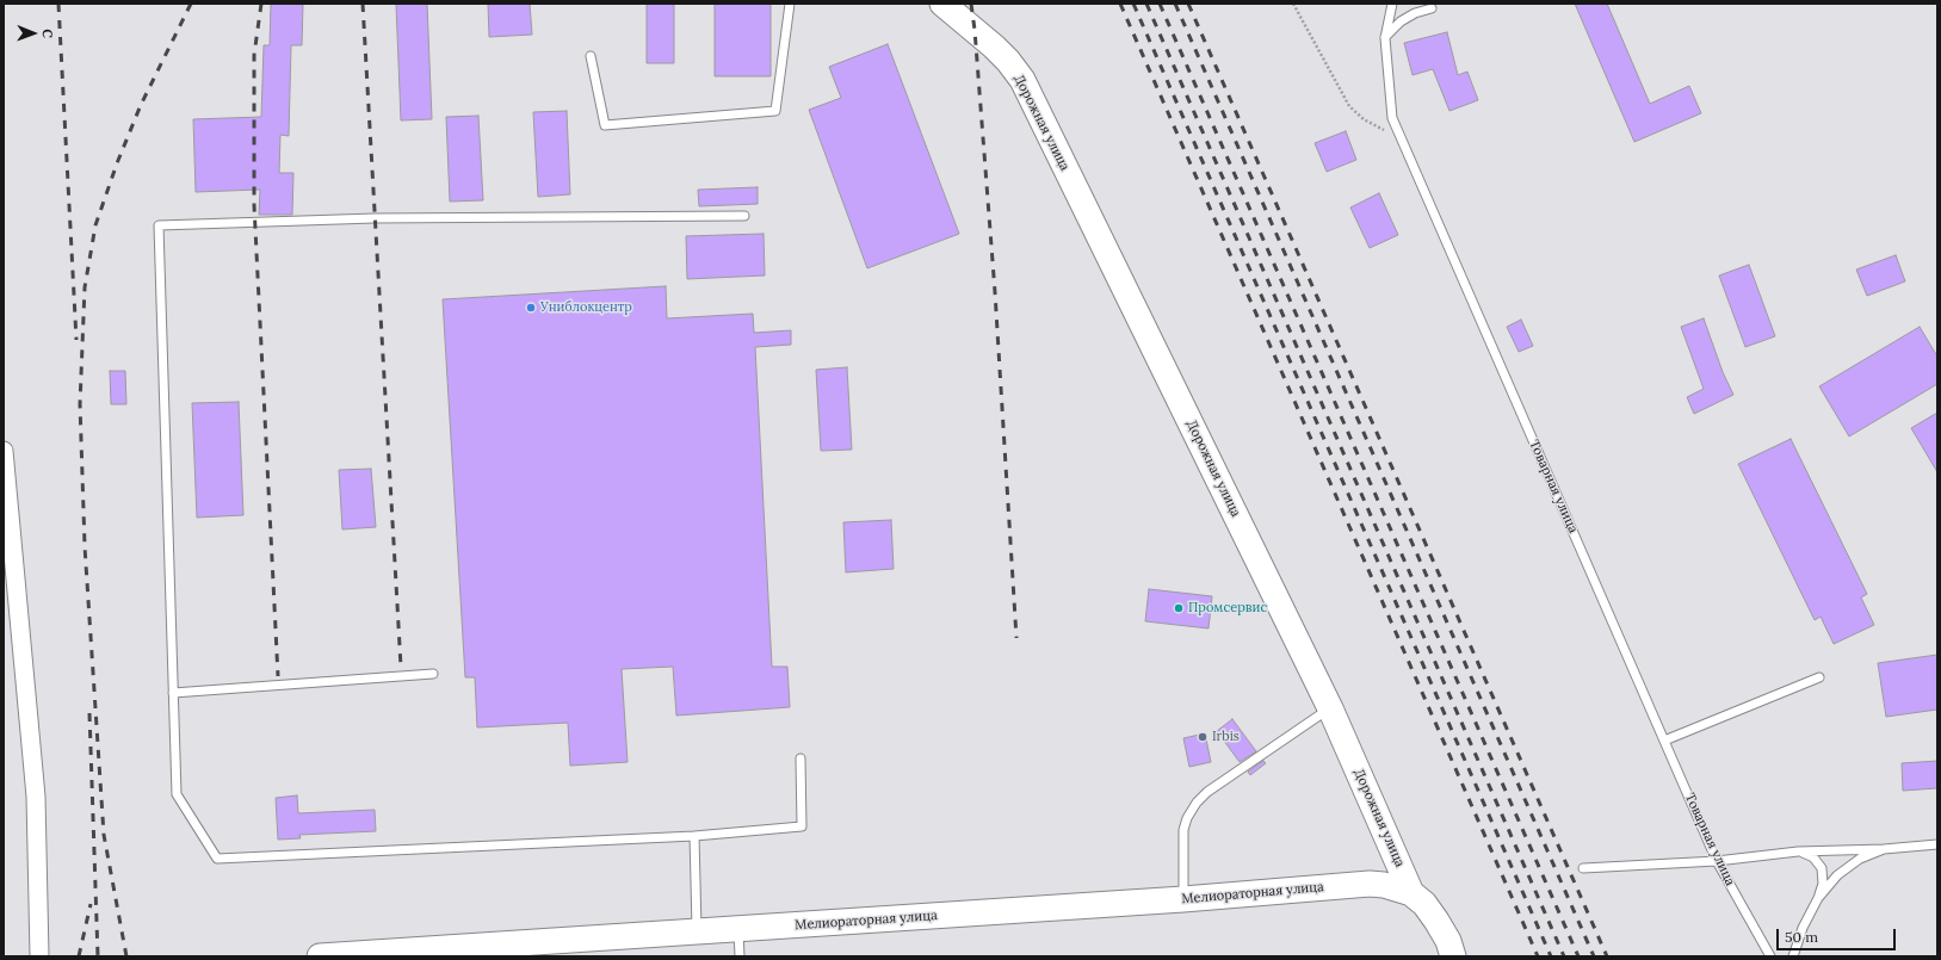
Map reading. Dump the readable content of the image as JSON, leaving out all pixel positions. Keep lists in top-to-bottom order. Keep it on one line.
{"streets":{"street":["Дорожная улица","Мелиораторная улица"],"lane":["Товарная улица"]},"crossings":[["Дорожная улица","Мелиораторная улица"]],"places":["Униблокцентр","Промсервис","Irbis"],"scale_bar":"50 m","north":"right"}
